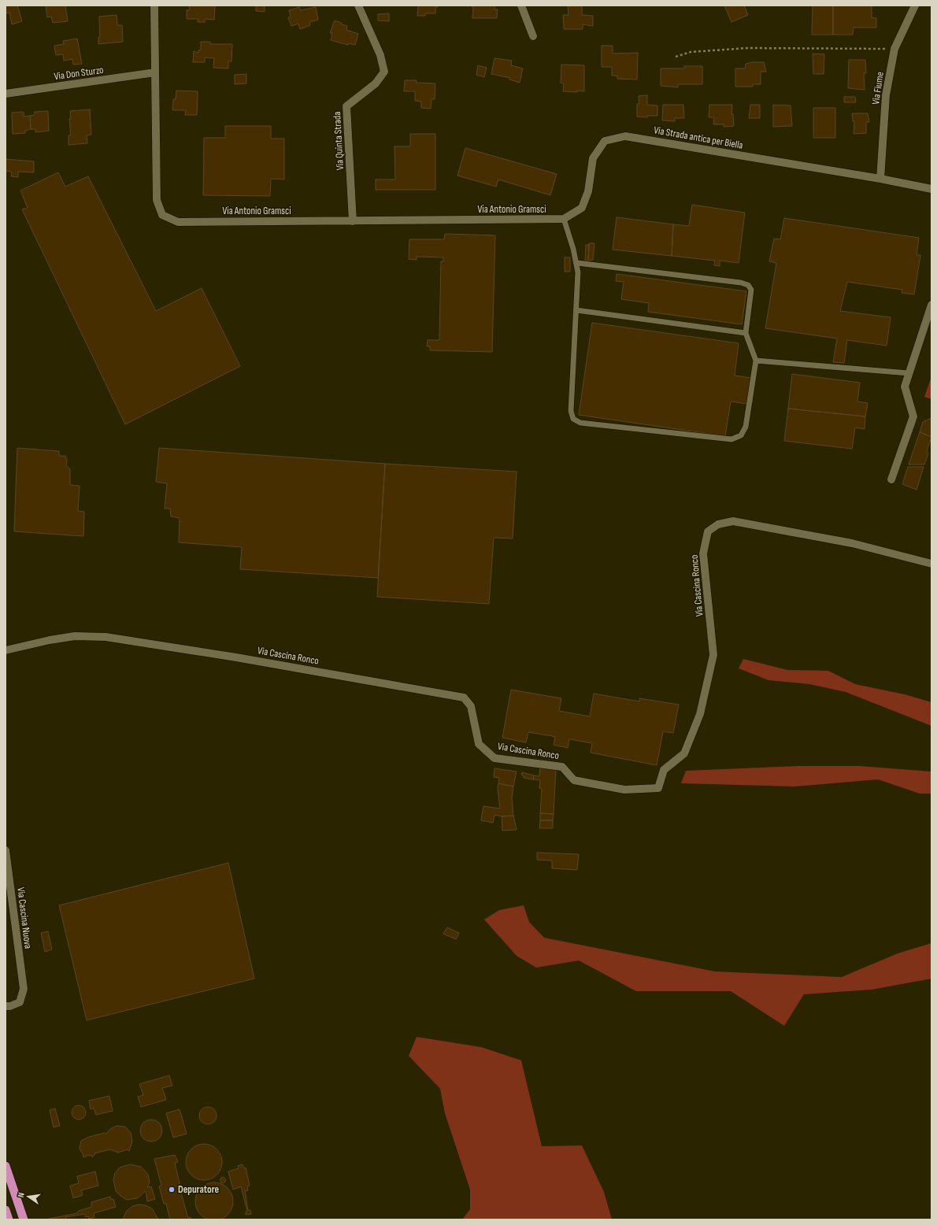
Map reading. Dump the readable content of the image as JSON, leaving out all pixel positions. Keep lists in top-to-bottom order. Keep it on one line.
{"streets":{"street":["Via Don Sturzo","Via Fiume","Via Strada antica per Biella","Via Quinta Strada","Via Antonio Gramsci","Via Cascina Ronco","Via Cascina Nuova"]},"crossings":[["Via Don Sturzo","Via Antonio Gramsci"],["Via Fiume","Via Strada antica per Biella"],["Via Strada antica per Biella","Via Antonio Gramsci"],["Via Quinta Strada","Via Antonio Gramsci"]],"places":["Depuratore"],"north":"left"}
